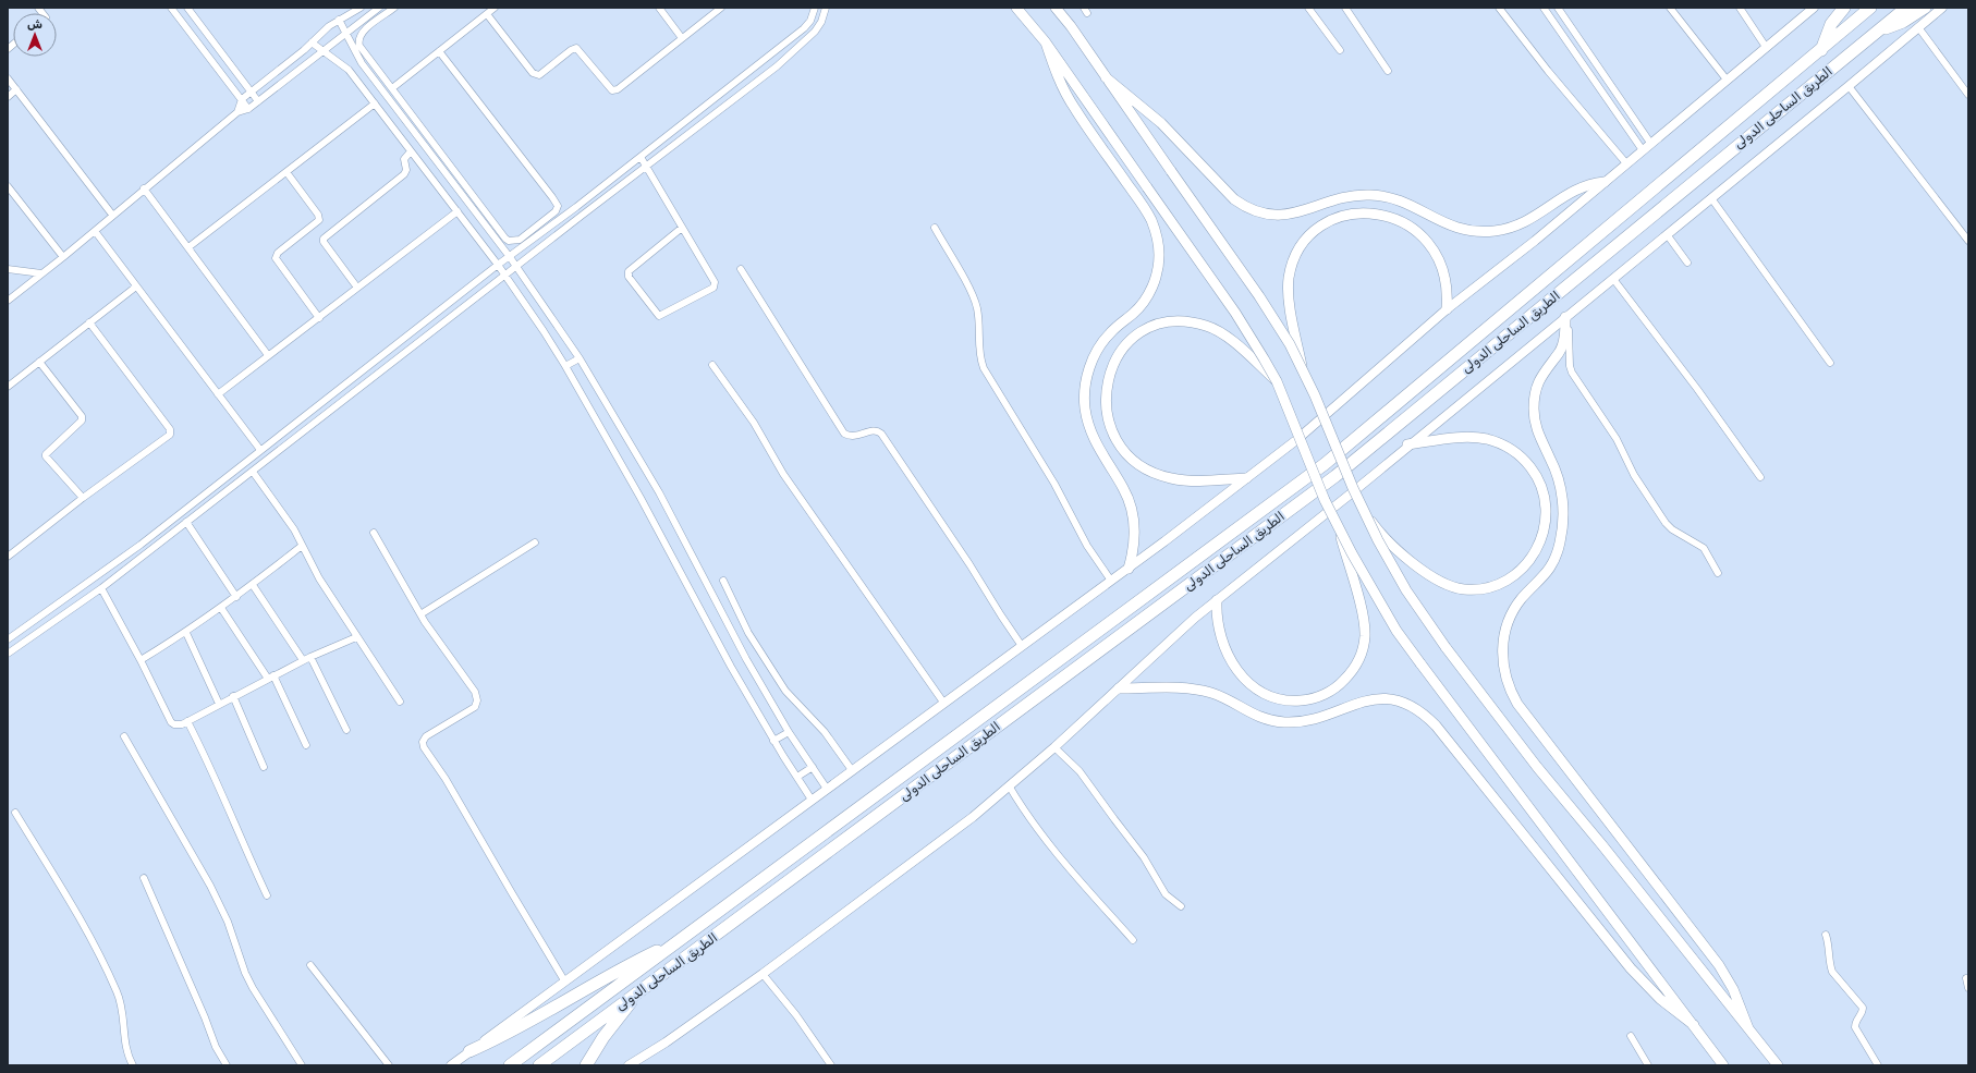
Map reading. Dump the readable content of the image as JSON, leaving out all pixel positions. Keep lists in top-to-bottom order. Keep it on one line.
{"streets":{"highway":["الطريق الساحلى الدولى"]},"north":"top"}
